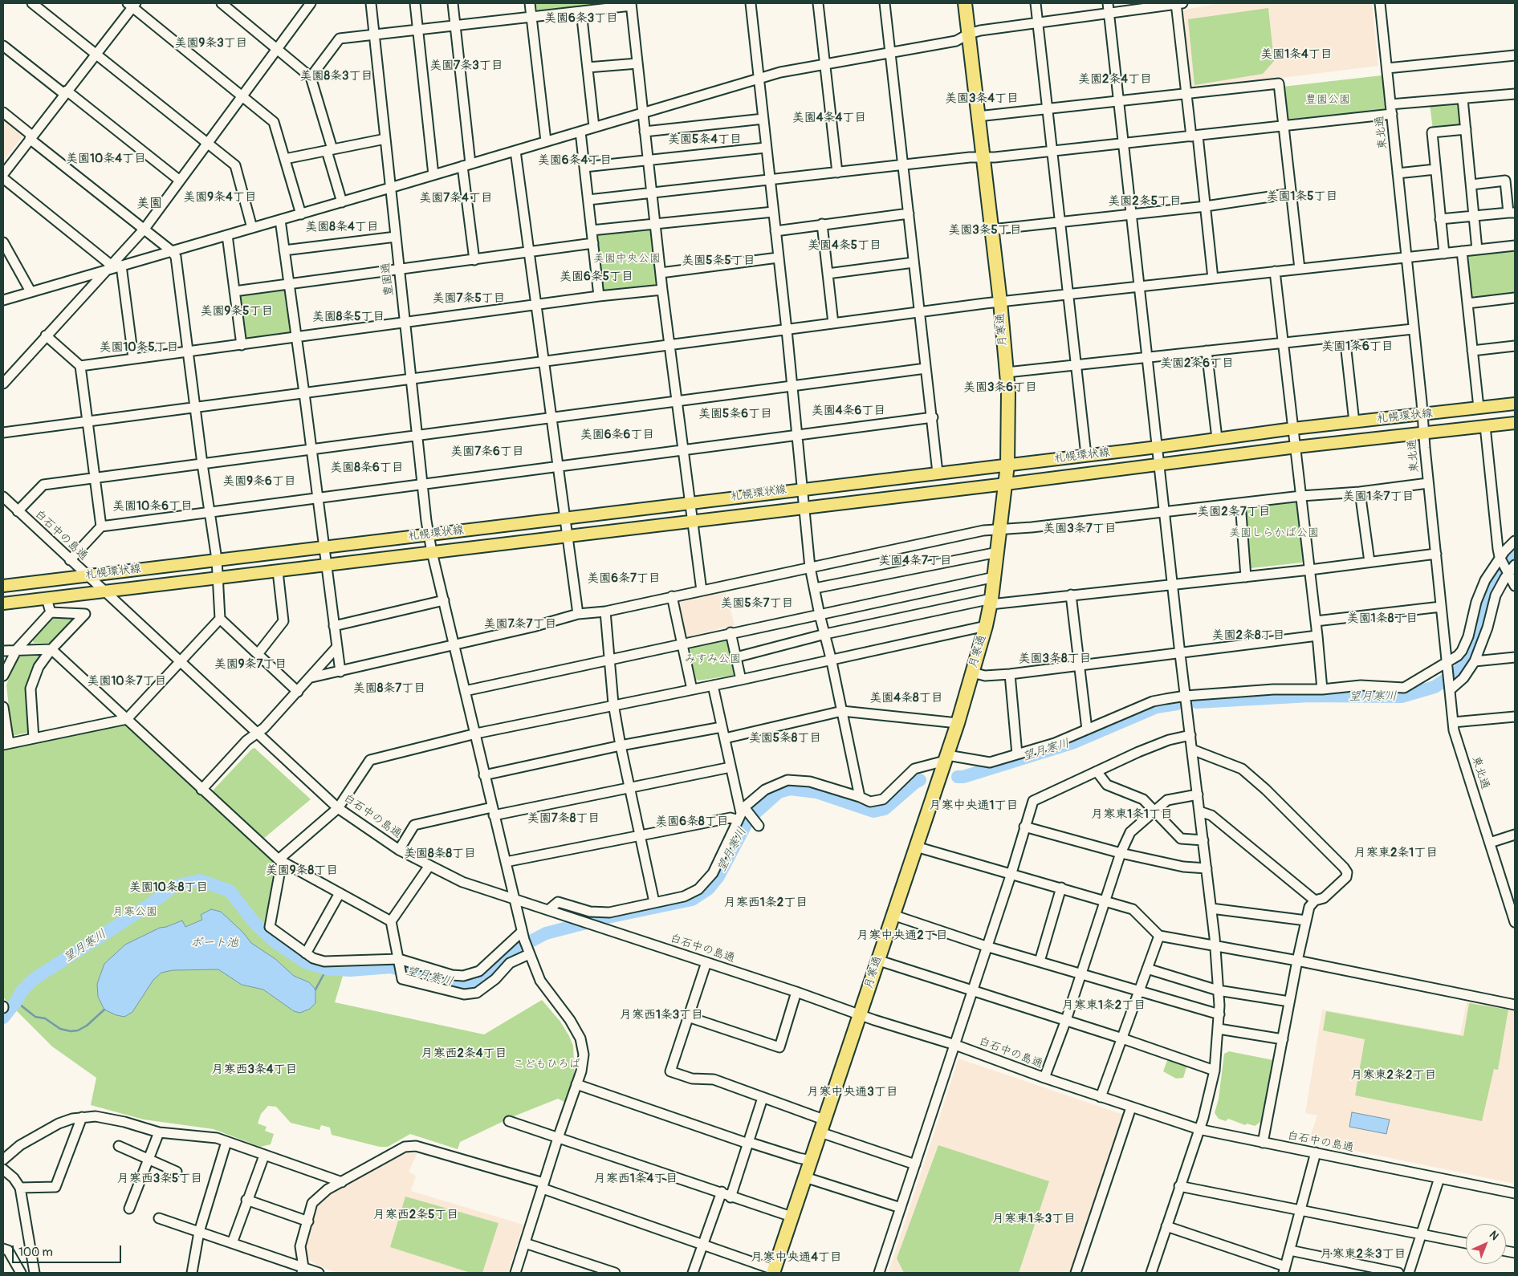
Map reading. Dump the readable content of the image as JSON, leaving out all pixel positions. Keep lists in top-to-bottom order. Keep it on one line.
{"streets":{"highway":["月寒通"],"main road":["札幌環状線"],"street":["東北通","豊園通","白石中の島通"]},"crossings":[["東北通","札幌環状線"],["豊園通","札幌環状線"],["豊園通","白石中の島通"],["月寒通","札幌環状線"],["月寒通","白石中の島通"],["札幌環状線","白石中の島通"]],"districts":["美園6条3丁目","美園9条3丁目","美園1条4丁目","美園7条3丁目","美園8条3丁目","美園2条4丁目","美園3条4丁目","美園4条4丁目","美園5条4丁目","美園10条4丁目","美園6条4丁目","美園1条5丁目","美園9条4丁目","美園7条4丁目","美園2条5丁目","美園","美園8条4丁目","美園3条5丁目","美園4条5丁目","美園5条5丁目","美園6条5丁目","美園7条5丁目","美園9条5丁目","美園8条5丁目","美園1条6丁目","美園10条5丁目","美園2条6丁目","美園3条6丁目","美園4条6丁目","美園5条6丁目","美園6条6丁目","美園7条6丁目","美園8条6丁目","美園9条6丁目","美園1条7丁目","美園10条6丁目","美園2条7丁目","美園3条7丁目","美園4条7丁目","美園6条7丁目","美園5条7丁目","美園1条8丁目","美園7条7丁目","美園2条8丁目","美園3条8丁目","美園9条7丁目","美園10条7丁目","美園8条7丁目","美園4条8丁目","美園5条8丁目","月寒中央通1丁目","月寒東1条1丁目","美園7条8丁目","美園6条8丁目","月寒東2条1丁目","美園8条8丁目","美園9条8丁目","美園10条8丁目","月寒西1条2丁目","月寒中央通2丁目","月寒東1条2丁目","月寒西1条3丁目","月寒西2条4丁目","月寒西3条4丁目","月寒東2条2丁目","月寒中央通3丁目","月寒西3条5丁目","月寒西1条4丁目","月寒西2条5丁目","月寒東1条3丁目","月寒東2条3丁目","月寒中央通4丁目"],"water":["望月寒川","ボート池"],"parks":["豊園公園","美園中央公園","美園しらかば公園","みすみ公園","月寒公園","こどもひろば"],"scale_bar":"100 m","north":"top right"}
